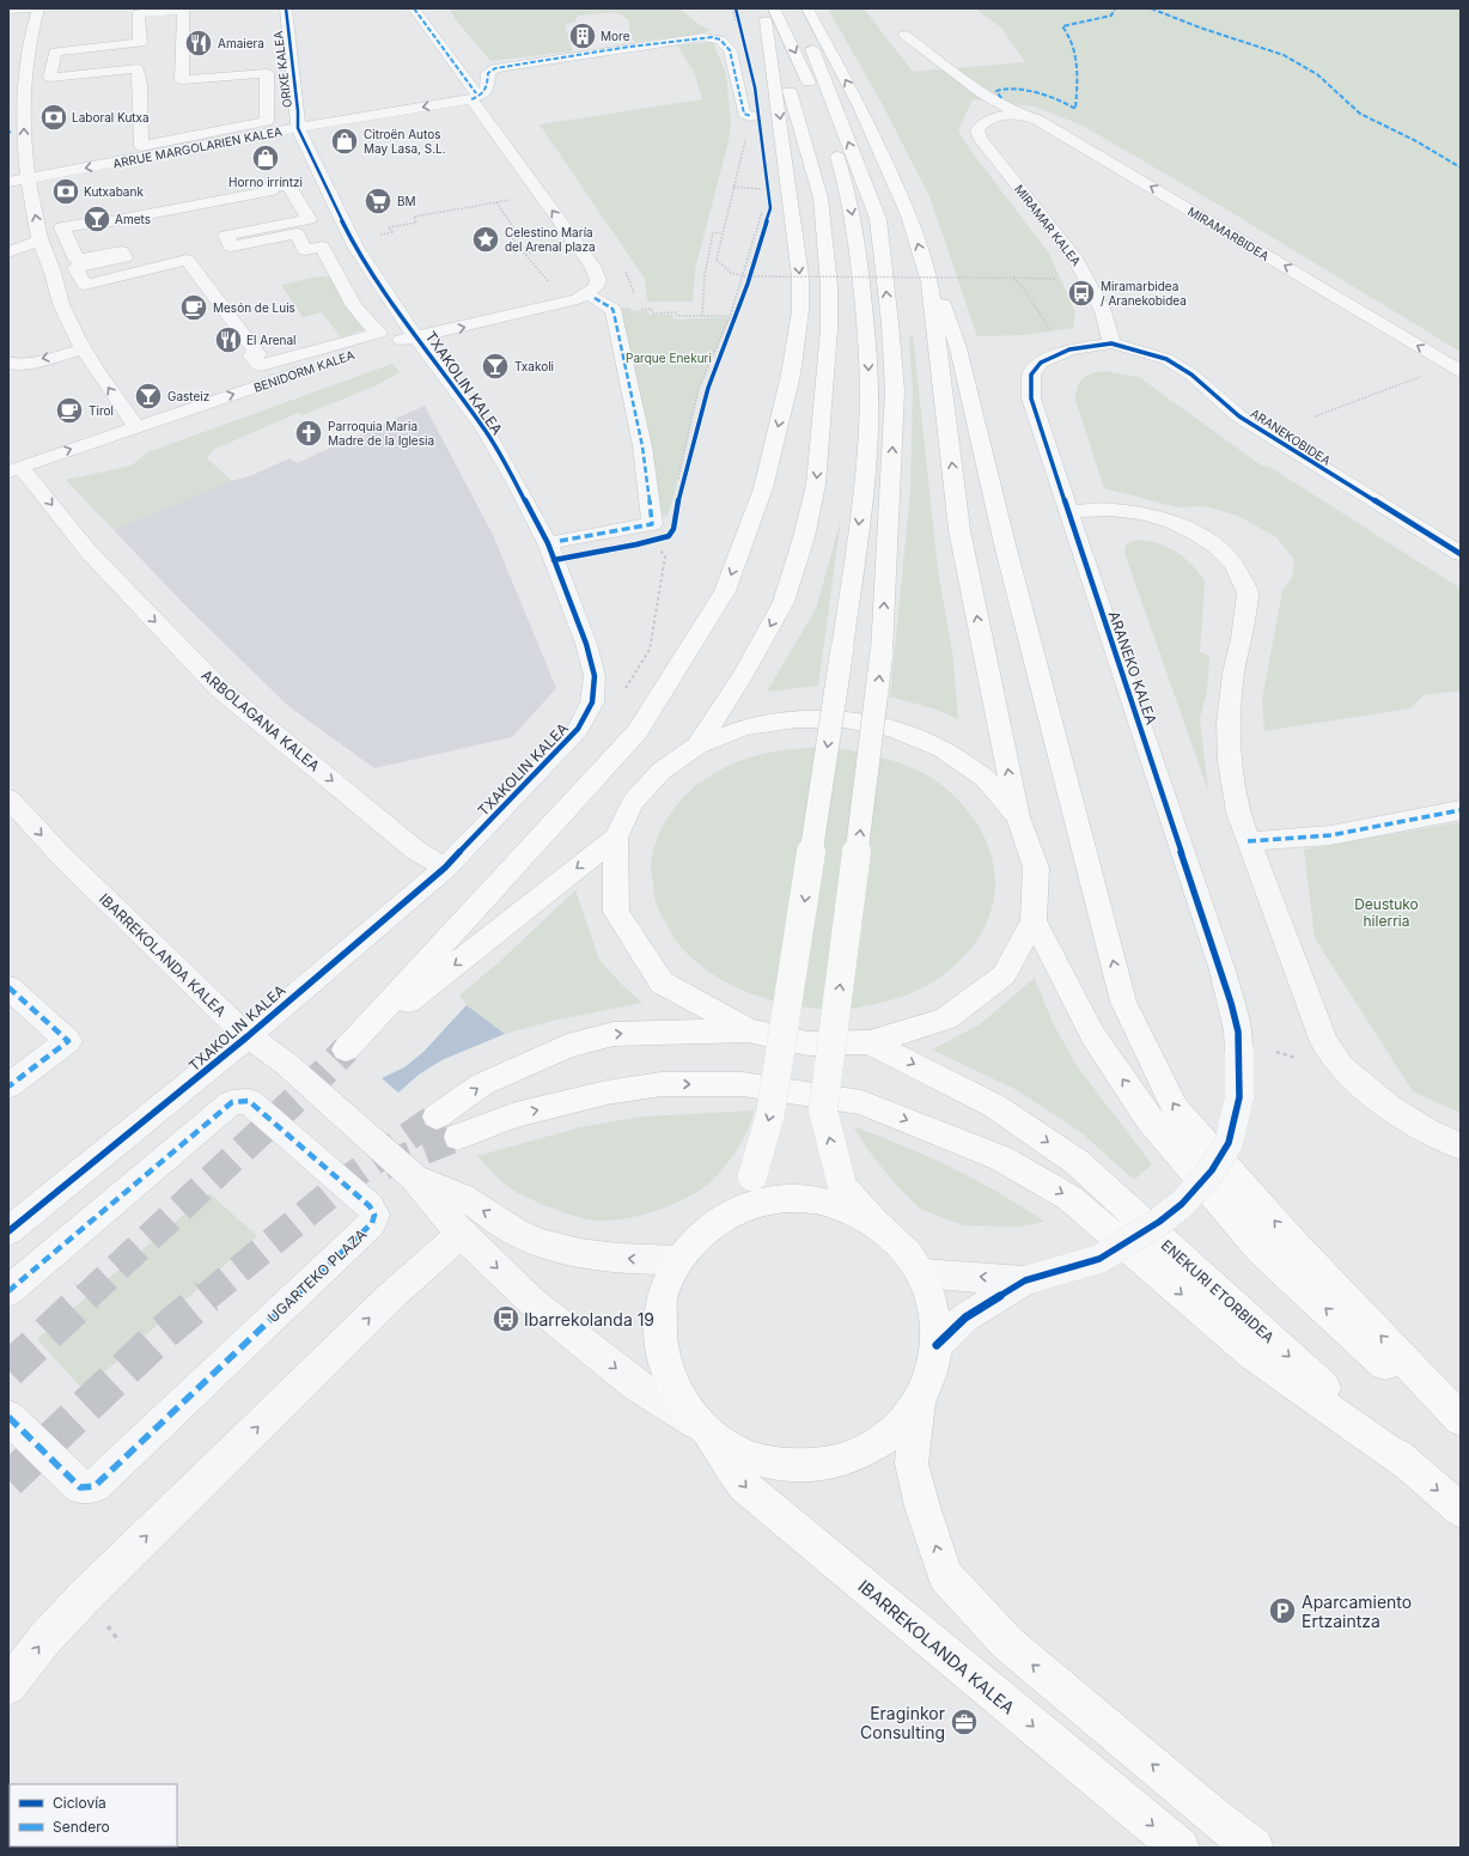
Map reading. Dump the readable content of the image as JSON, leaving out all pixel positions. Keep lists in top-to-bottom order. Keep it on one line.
{"streets":{"main road":["IBARREKOLANDA KALEA","ENEKURI ETORBIDEA"],"street":["ORIXE KALEA","ARRUE MARGOLARIEN KALEA","MIRAMAR KALEA","MIRAMARBIDEA","BENIDORM KALEA","TXAKOLIN KALEA","ARANEKOBIDEA","ARANEKO KALEA","ARBOLAGANA KALEA","UGARTEKO PLAZA"]},"crossings":[["ORIXE KALEA","ARRUE MARGOLARIEN KALEA"],["ORIXE KALEA","TXAKOLIN KALEA"],["ARRUE MARGOLARIEN KALEA","TXAKOLIN KALEA"],["MIRAMAR KALEA","MIRAMARBIDEA"],["MIRAMAR KALEA","ARANEKOBIDEA"],["MIRAMAR KALEA","ARANEKO KALEA"],["BENIDORM KALEA","TXAKOLIN KALEA"],["BENIDORM KALEA","ARBOLAGANA KALEA"],["TXAKOLIN KALEA","ARBOLAGANA KALEA"],["TXAKOLIN KALEA","IBARREKOLANDA KALEA"],["ARANEKOBIDEA","ARANEKO KALEA"]],"one_way":["ARRUE MARGOLARIEN KALEA","MIRAMARBIDEA","BENIDORM KALEA","ARBOLAGANA KALEA"],"parks":["Parque Enekuri","Deustuko hilerria"],"places":{"building":["More"],"restaurant":["Amaiera","El Arenal"],"bank":["Laboral Kutxa","Kutxabank"],"shop":["Citroën Autos May Lasa, S.L.","Horno irrintzi"],"supermarket":["BM"],"bar":["Amets","Txakoli","Gasteiz"],"place":["Celestino María del Arenal plaza"],"bus stop":["Miramarbidea / Aranekobidea","Ibarrekolanda 19"],"cafe":["Mesón de Luis","Tirol"],"church":["Parroquia Maria Madre de la Iglesia"],"parking":["Aparcamiento Ertzaintza"],"office":["Eraginkor Consulting"]},"legend":["Ciclovía","Sendero"]}
